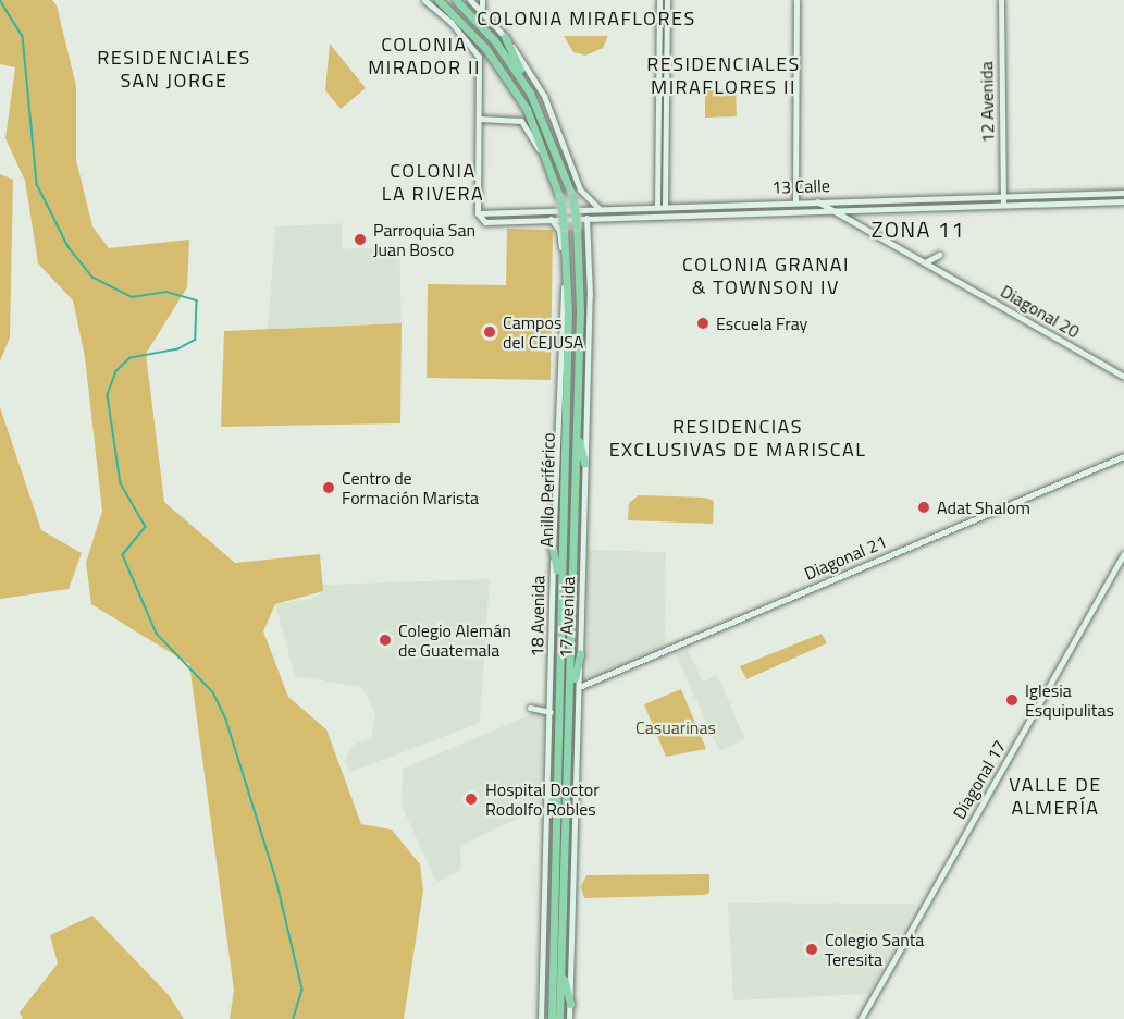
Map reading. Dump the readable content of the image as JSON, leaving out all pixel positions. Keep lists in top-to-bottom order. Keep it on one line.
{"streets":{"highway":["Anillo Periférico"],"street":["12 Avenida","13 Calle","Diagonal 20","Diagonal 21","18 Avenida","17 Avenida","Diagonal 17"]},"crossings":[["12 Avenida","13 Calle"],["13 Calle","Diagonal 20"],["13 Calle","18 Avenida"],["13 Calle","17 Avenida"],["Diagonal 21","17 Avenida"]],"districts":["COLONIA MIRAFLORES","COLONIA MIRADOR II","RESIDENCIALES SAN JORGE","RESIDENCIALES MIRAFLORES II","COLONIA LA RIVERA","ZONA 11","COLONIA GRANAI & TOWNSON IV","RESIDENCIAS EXCLUSIVAS DE MARISCAL","VALLE DE ALMERÍA"],"parks":["Casuarinas"],"places":["Parroquia San Juan Bosco","Escuela Fray","Campos del CEJUSA","Centro de Formación Marista","Adat Shalom","Colegio Alemán de Guatemala","Iglesia Esquipulitas","Hospital Doctor Rodolfo Robles","Colegio Santa Teresita"]}
